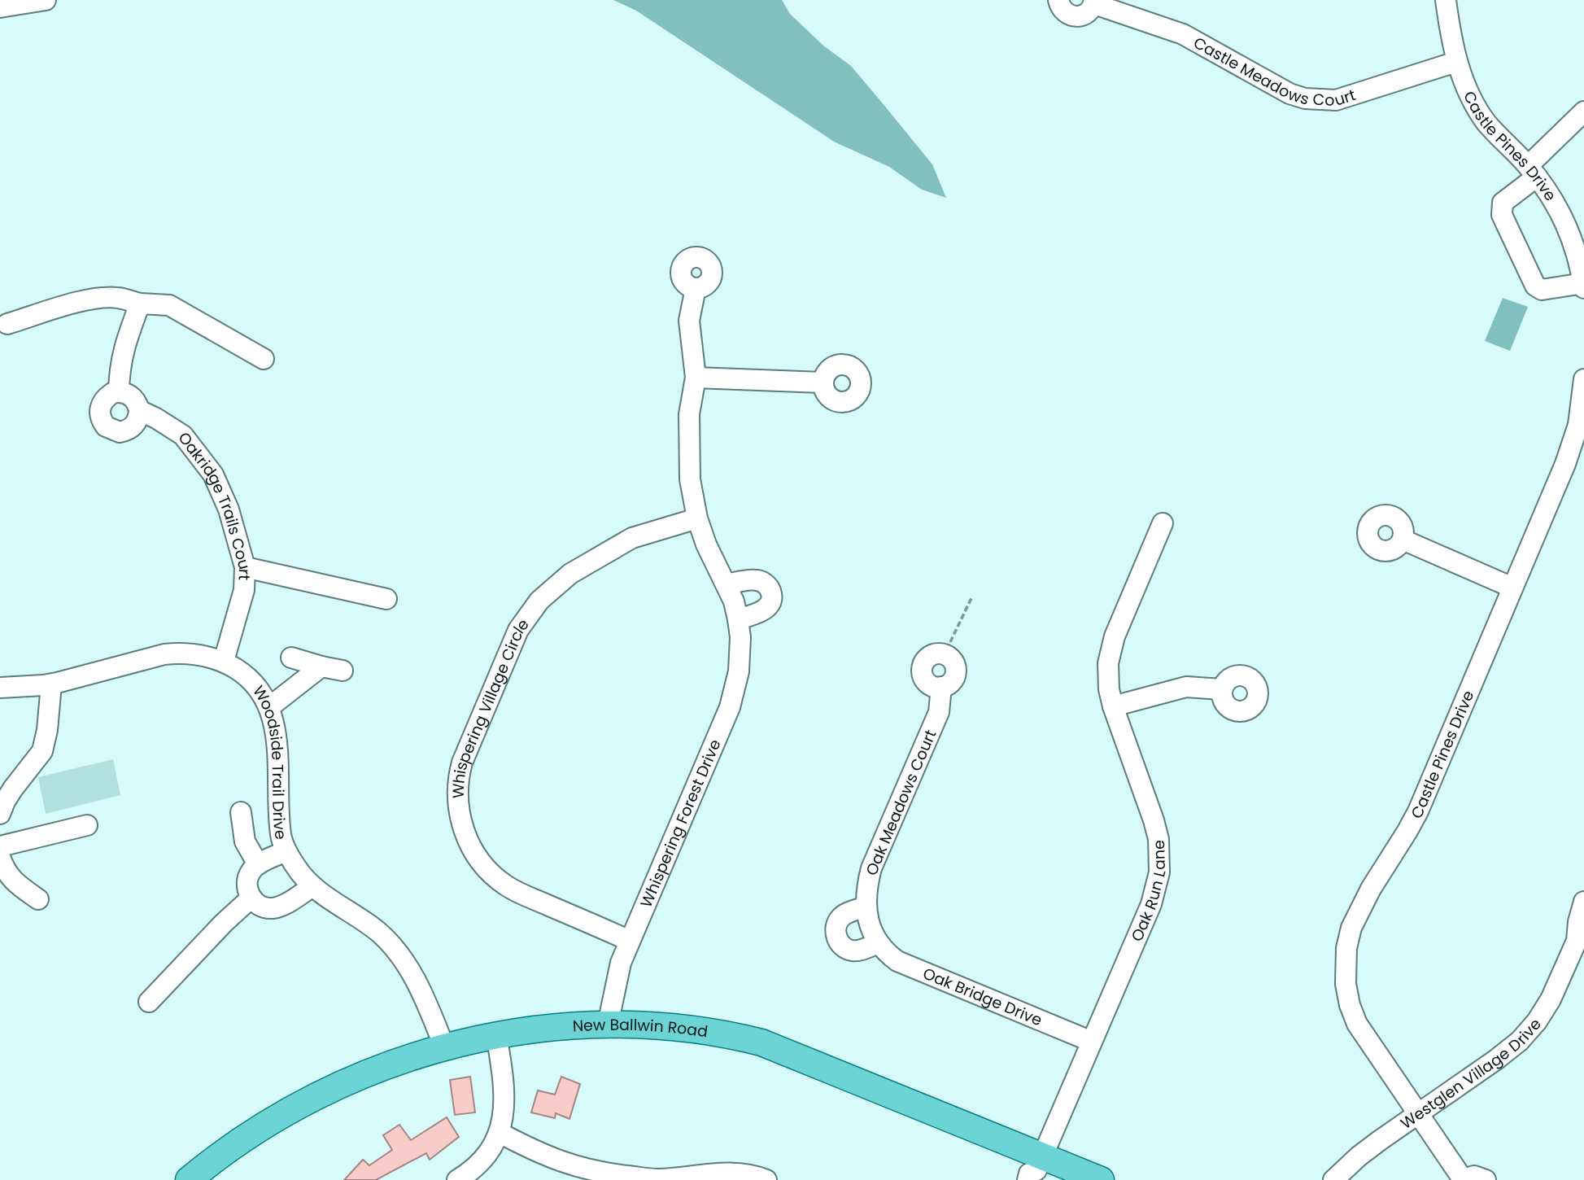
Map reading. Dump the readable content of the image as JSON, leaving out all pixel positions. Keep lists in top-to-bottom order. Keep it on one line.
{"streets":{"main road":["New Ballwin Road"],"street":["Castle Meadows Court","Castle Pines Drive","Oakridge Trails Court","Whispering Village Circle","Woodside Trail Drive","Oak Meadows Court","Whispering Forest Drive","Oak Run Lane","Oak Bridge Drive","Westglen Village Drive"]},"crossings":[["Castle Meadows Court","Castle Pines Drive"],["Castle Pines Drive","Westglen Village Drive"],["Oakridge Trails Court","Woodside Trail Drive"],["Whispering Village Circle","Whispering Forest Drive"],["Woodside Trail Drive","New Ballwin Road"],["Oak Meadows Court","Oak Bridge Drive"],["Whispering Forest Drive","New Ballwin Road"],["Oak Run Lane","Oak Bridge Drive"],["Oak Run Lane","New Ballwin Road"]]}
